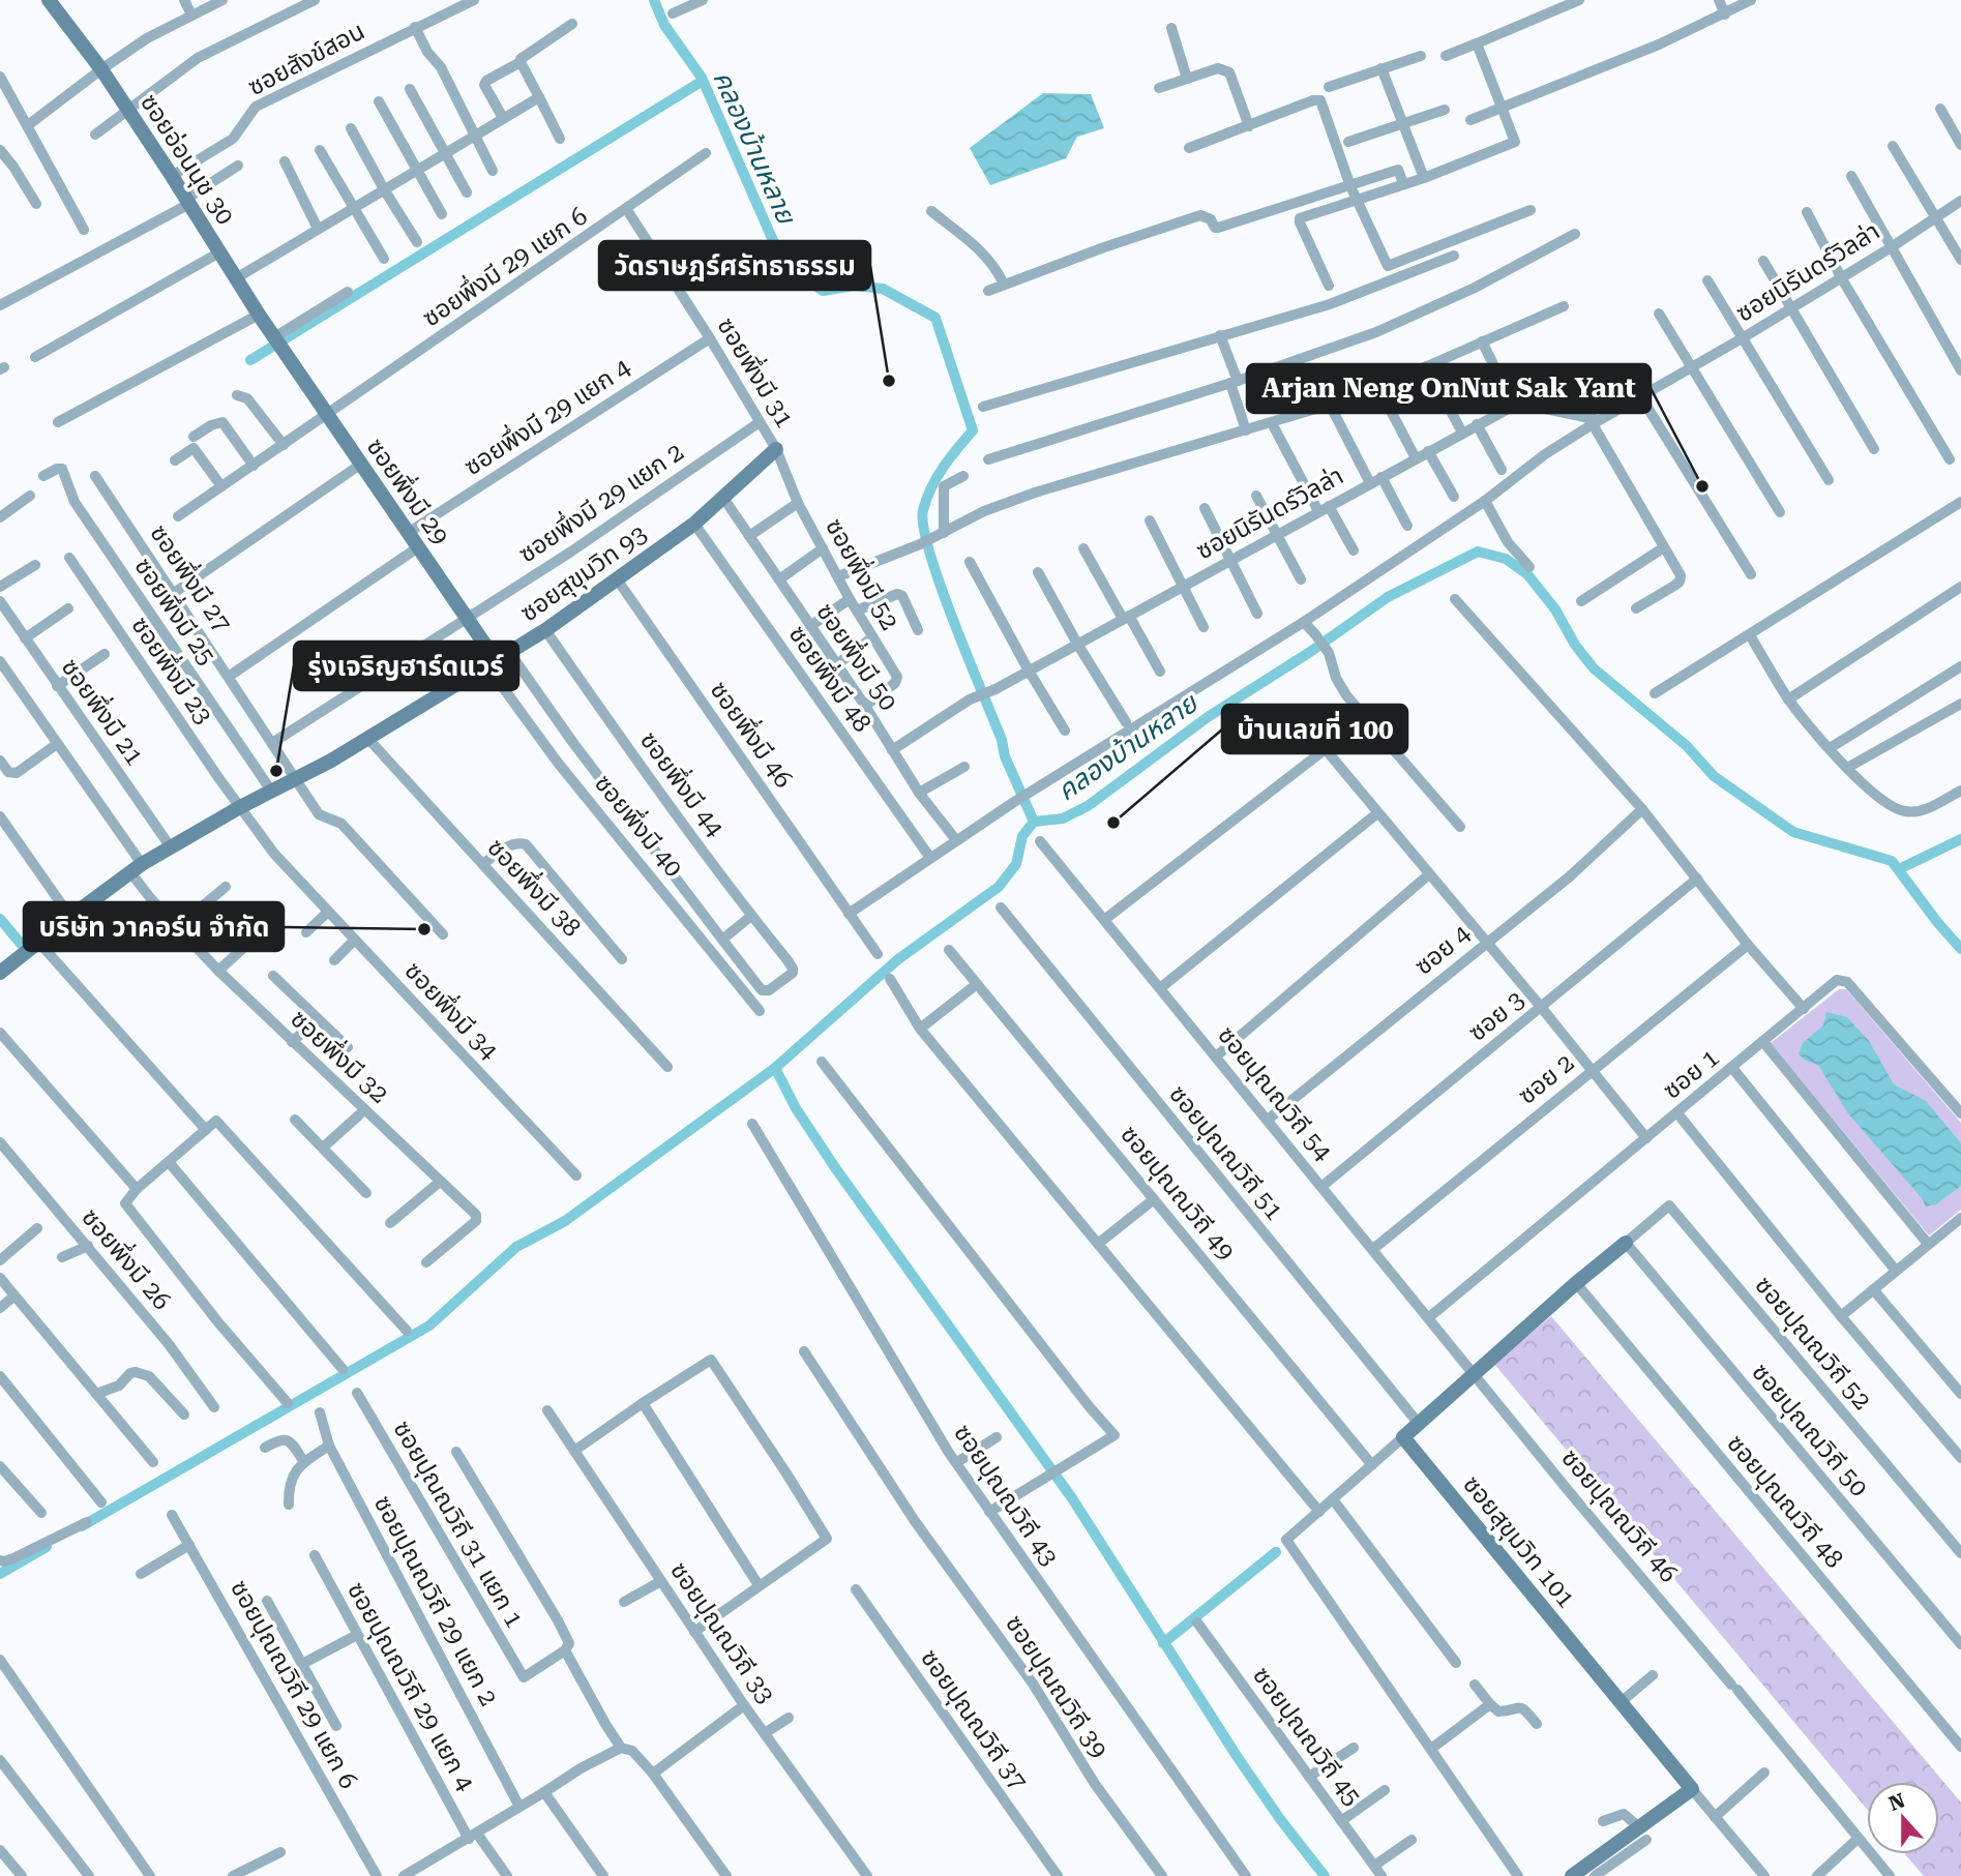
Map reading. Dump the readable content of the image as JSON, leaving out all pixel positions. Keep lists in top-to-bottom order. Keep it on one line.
{"streets":{"street":["ซอยสังข์สอน","ซอยอ่อนนุช 30","ซอยพึ่งมี 29 แยก 6","ซอยนิรันดร์วิลล่า","ซอยพึ่งมี 31","ซอยพึ่งมี 29 แยก 4","ซอยพึ่งมี 29","ซอยพึ่งมี 29 แยก 2","ซอยสุขุมวิท 93","ซอยพึ่งมี 52","ซอยพึ่งมี 27","ซอยพึ่งมี 25","ซอยพึ่งมี 50","ซอยพึ่งมี 23","ซอยพึ่งมี 48","ซอยพึ่งมี 21","ซอยพึ่งมี 46","ซอยพึ่งมี 44","ซอยพึ่งมี 40","ซอยพึ่งมี 38","ซอย 4","ซอยพึ่งมี 34","ซอย 3","ซอยพึ่งมี 32","ซอย 1","ซอย 2","ซอยปุณณวิถี 54","ซอยปุณณวิถี 51","ซอยปุณณวิถี 49","ซอยพึ่งมี 26","ซอยปุณณวิถี 52","ซอยปุณณวิถี 50","ซอยปุณณวิถี 43","ซอยปุณณวิถี 48","ซอยปุณณวิถี 46","ซอยปุณณวิถี 31 แยก 1","ซอยสุขุมวิท 101","ซอยปุณณวิถี 29 แยก 2","ซอยปุณณวิถี 33","ซอยปุณณวิถี 29 แยก 6","ซอยปุณณวิถี 29 แยก 4","ซอยปุณณวิถี 39","ซอยปุณณวิถี 37","ซอยปุณณวิถี 45"]},"crossings":[["ซอยสังข์สอน","ซอยอ่อนนุช 30"],["ซอยอ่อนนุช 30","ซอยพึ่งมี 29"],["ซอยพึ่งมี 29 แยก 6","ซอยพึ่งมี 31"],["ซอยพึ่งมี 29 แยก 6","ซอยพึ่งมี 29"],["ซอยนิรันดร์วิลล่า","ซอยพึ่งมี 50"],["ซอยนิรันดร์วิลล่า","ซอยพึ่งมี 48"],["ซอยนิรันดร์วิลล่า","ซอยพึ่งมี 46"],["ซอยพึ่งมี 31","ซอยพึ่งมี 29 แยก 4"],["ซอยพึ่งมี 31","ซอยพึ่งมี 29 แยก 2"],["ซอยพึ่งมี 31","ซอยสุขุมวิท 93"],["ซอยพึ่งมี 31","ซอยพึ่งมี 52"],["ซอยพึ่งมี 29 แยก 4","ซอยพึ่งมี 29"],["ซอยพึ่งมี 29","ซอยพึ่งมี 29 แยก 2"],["ซอยพึ่งมี 29","ซอยสุขุมวิท 93"],["ซอยพึ่งมี 29","ซอยพึ่งมี 40"],["ซอยพึ่งมี 29 แยก 2","ซอยพึ่งมี 27"],["ซอยสุขุมวิท 93","ซอยพึ่งมี 52"],["ซอยสุขุมวิท 93","ซอยพึ่งมี 27"],["ซอยสุขุมวิท 93","ซอยพึ่งมี 25"],["ซอยสุขุมวิท 93","ซอยพึ่งมี 50"],["ซอยสุขุมวิท 93","ซอยพึ่งมี 23"],["ซอยสุขุมวิท 93","ซอยพึ่งมี 48"],["ซอยสุขุมวิท 93","ซอยพึ่งมี 21"],["ซอยสุขุมวิท 93","ซอยพึ่งมี 46"],["ซอยสุขุมวิท 93","ซอยพึ่งมี 44"],["ซอยสุขุมวิท 93","ซอยพึ่งมี 40"],["ซอยสุขุมวิท 93","ซอยพึ่งมี 38"],["ซอยสุขุมวิท 93","ซอยพึ่งมี 34"],["ซอยสุขุมวิท 93","ซอยพึ่งมี 32"],["ซอยพึ่งมี 52","ซอยพึ่งมี 50"],["ซอยพึ่งมี 23","ซอยพึ่งมี 34"],["ซอย 4","ซอยปุณณวิถี 54"],["ซอย 3","ซอยปุณณวิถี 54"],["ซอย 1","ซอยปุณณวิถี 54"],["ซอย 2","ซอยปุณณวิถี 54"],["ซอยปุณณวิถี 54","ซอยปุณณวิถี 46"],["ซอยปุณณวิถี 52","ซอยปุณณวิถี 50"]],"water":["คลองบ้านหลาย"],"places":["วัดราษฎร์ศรัทธาธรรม","Arjan Neng OnNut Sak Yant","รุ่งเจริญฮาร์ดแวร์","บ้านเลขที่ 100","บริษัท วาคอร์น จำกัด"],"north":"top"}
